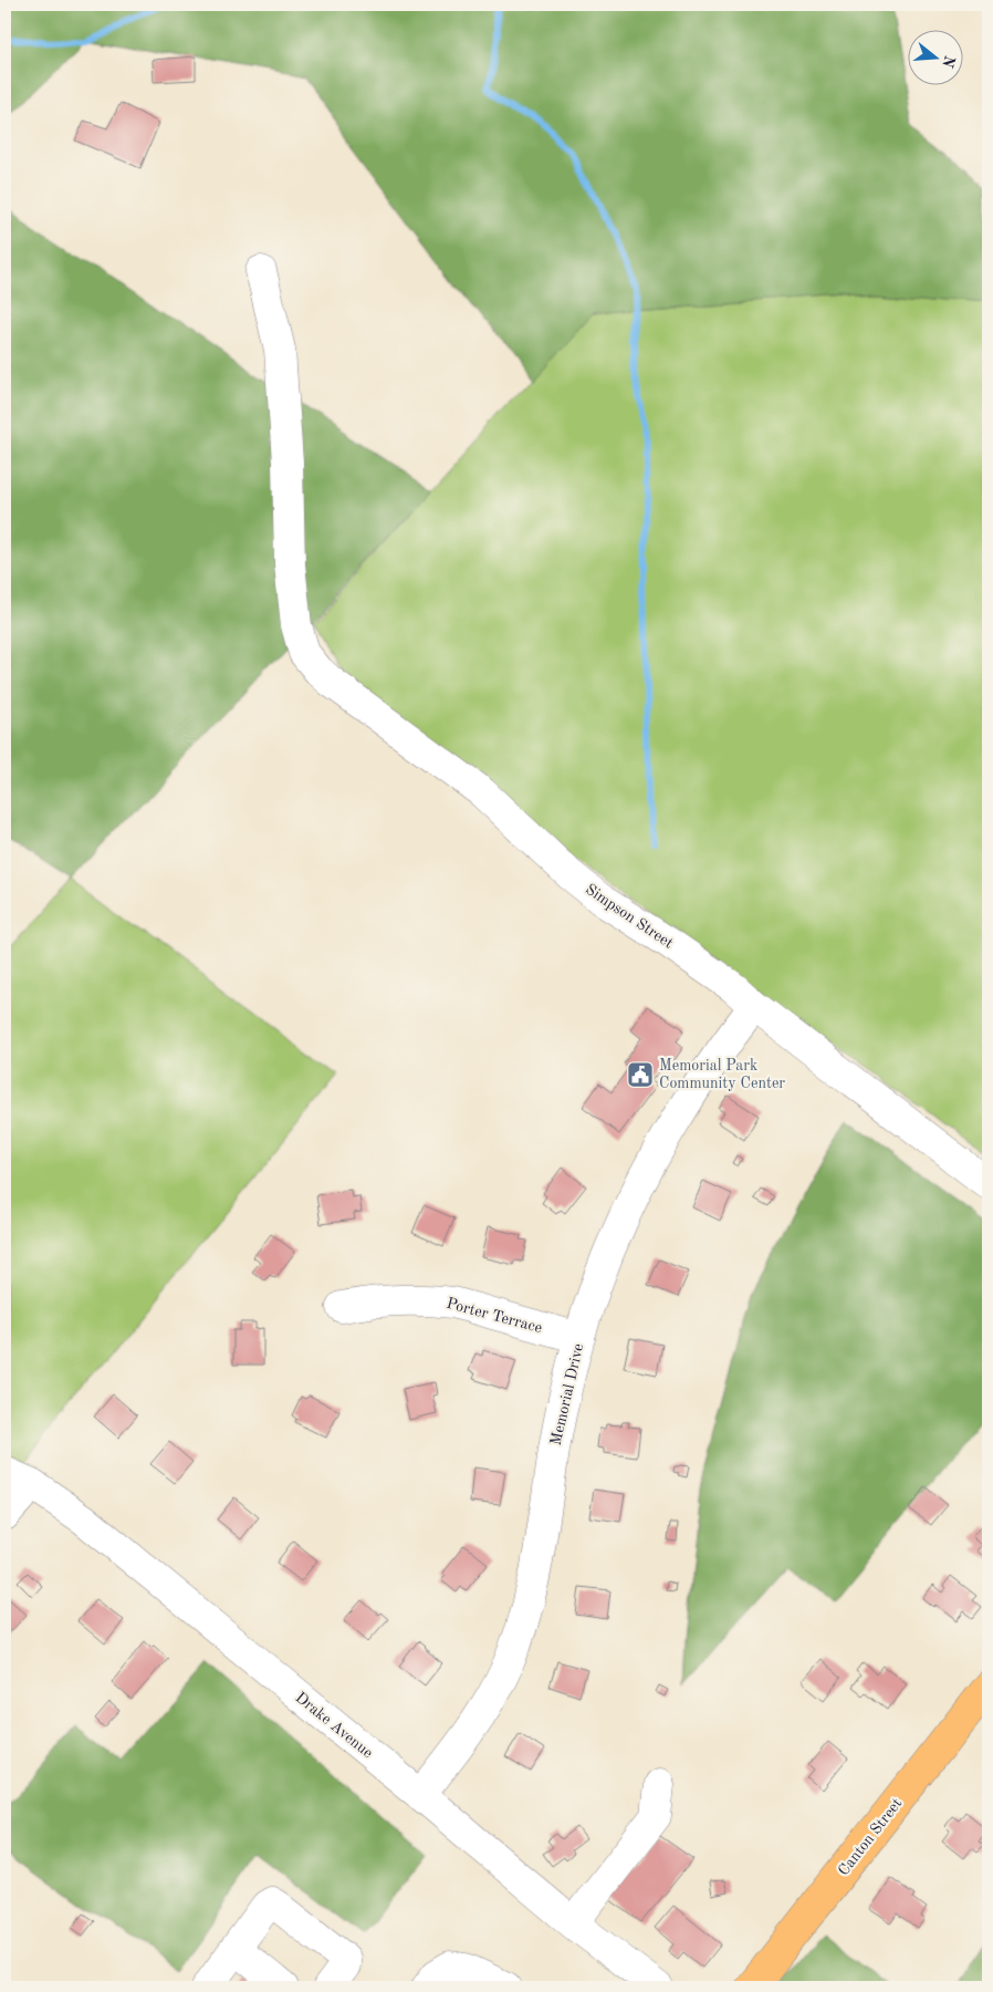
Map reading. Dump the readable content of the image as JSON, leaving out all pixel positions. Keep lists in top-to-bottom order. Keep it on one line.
{"streets":{"main road":["Canton Street"],"street":["Simpson Street","Porter Terrace","Memorial Drive","Drake Avenue"]},"crossings":[["Simpson Street","Memorial Drive"],["Porter Terrace","Memorial Drive"],["Memorial Drive","Drake Avenue"]],"places":{"public building":["Memorial Park Community Center"]},"north":"right"}
